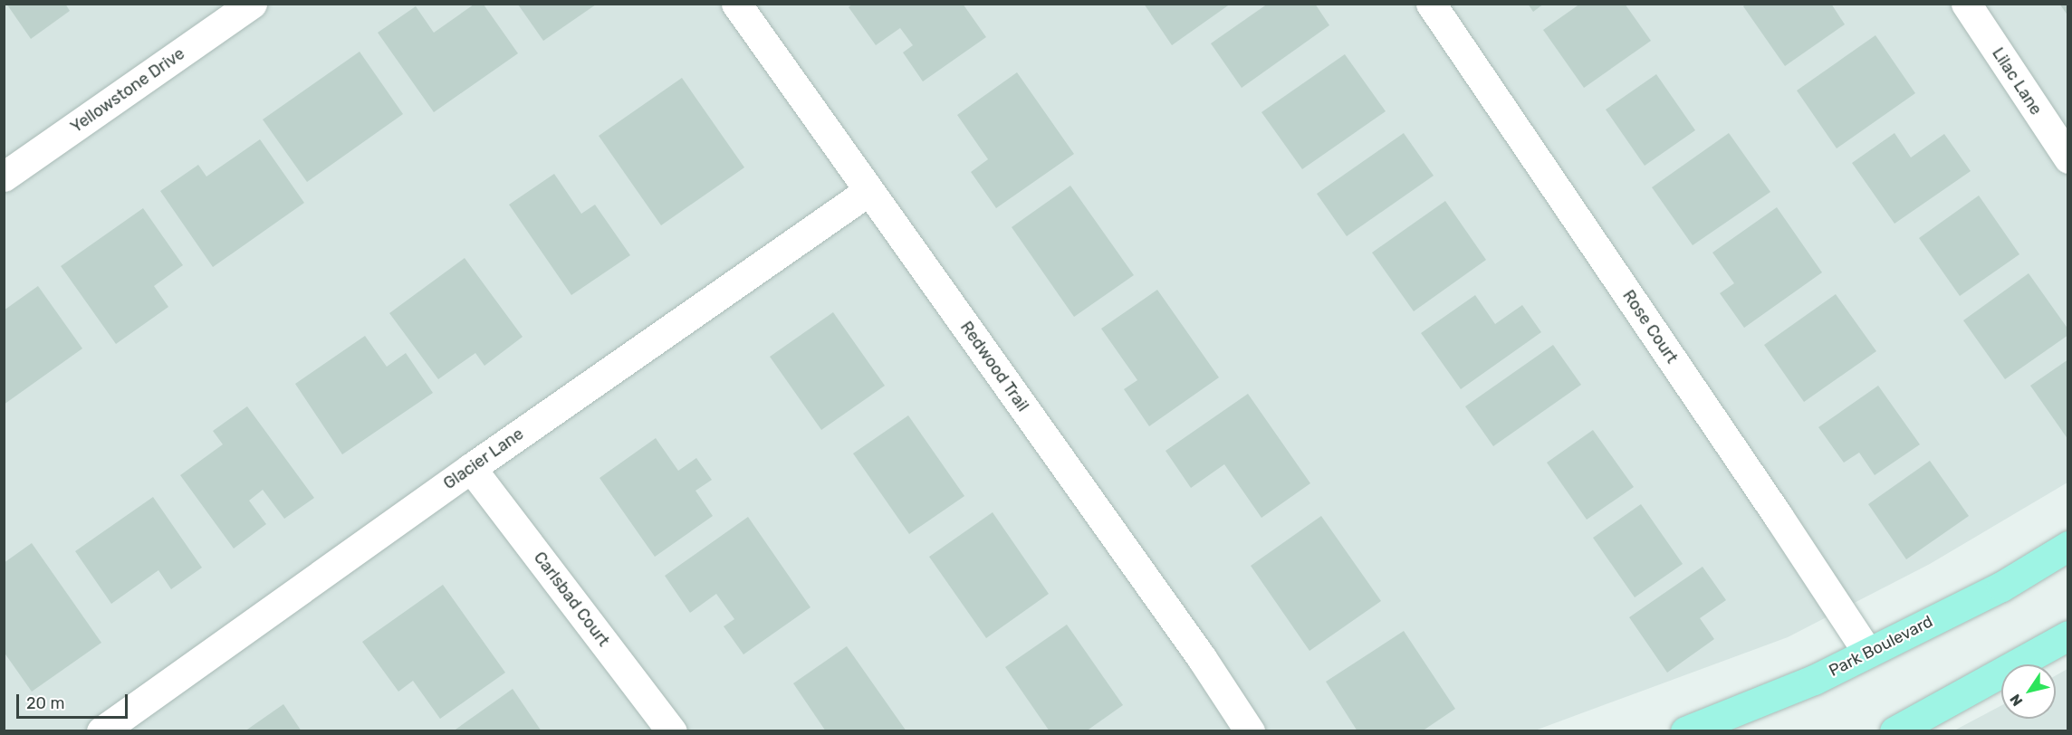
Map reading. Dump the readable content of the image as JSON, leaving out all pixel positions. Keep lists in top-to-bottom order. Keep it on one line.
{"streets":{"main road":["Park Boulevard"],"street":["Lilac Lane","Yellowstone Drive","Rose Court","Redwood Trail","Glacier Lane","Carlsbad Court"]},"crossings":[["Rose Court","Park Boulevard"],["Redwood Trail","Glacier Lane"],["Glacier Lane","Carlsbad Court"]],"scale_bar":"20 m","north":"bottom left"}
